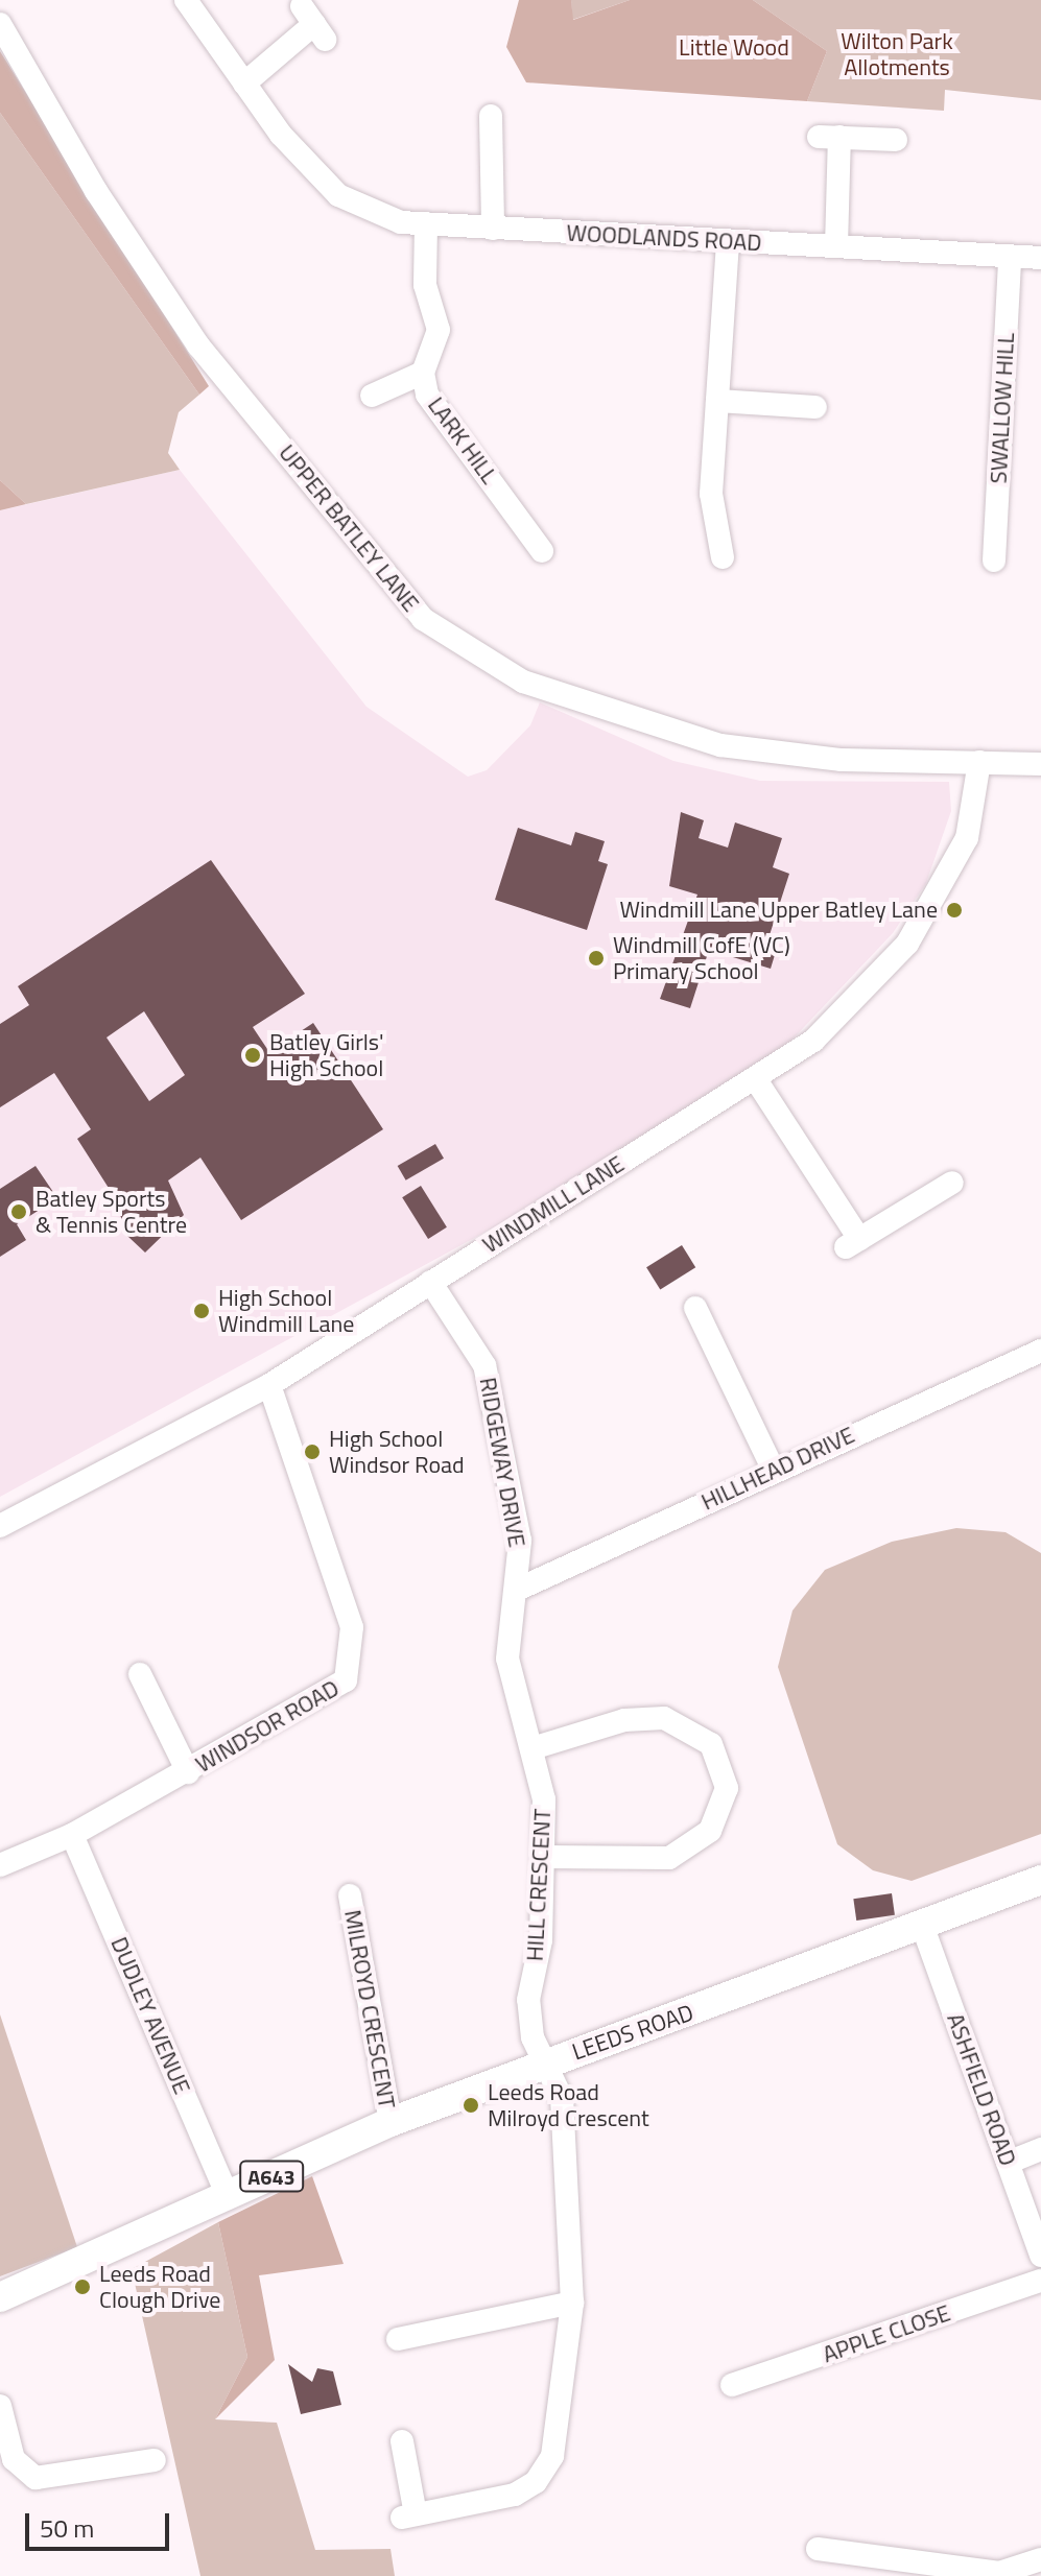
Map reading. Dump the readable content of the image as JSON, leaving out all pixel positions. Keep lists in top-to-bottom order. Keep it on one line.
{"streets":{"main road":["LEEDS ROAD","A643"],"street":["WOODLANDS ROAD","SWALLOW HILL","LARK HILL","UPPER BATLEY LANE","WINDMILL LANE","RIDGEWAY DRIVE","HILLHEAD DRIVE","WINDSOR ROAD","HILL CRESCENT","MILROYD CRESCENT","DUDLEY AVENUE","ASHFIELD ROAD","APPLE CLOSE"]},"crossings":[["WOODLANDS ROAD","SWALLOW HILL"],["WOODLANDS ROAD","LARK HILL"],["UPPER BATLEY LANE","WINDMILL LANE"],["WINDMILL LANE","RIDGEWAY DRIVE"],["WINDMILL LANE","WINDSOR ROAD"],["RIDGEWAY DRIVE","HILLHEAD DRIVE"],["RIDGEWAY DRIVE","HILL CRESCENT"],["WINDSOR ROAD","DUDLEY AVENUE"],["HILL CRESCENT","LEEDS ROAD"],["MILROYD CRESCENT","LEEDS ROAD"],["DUDLEY AVENUE","LEEDS ROAD"],["LEEDS ROAD","ASHFIELD ROAD"]],"parks":["Wilton Park Allotments","Little Wood"],"places":["Windmill Lane Upper Batley Lane","Windmill CofE (VC) Primary School","Batley Girls' High School","Batley Sports & Tennis Centre","High School Windmill Lane","High School Windsor Road","Leeds Road Milroyd Crescent","Leeds Road Clough Drive"],"scale_bar":"50 m"}
